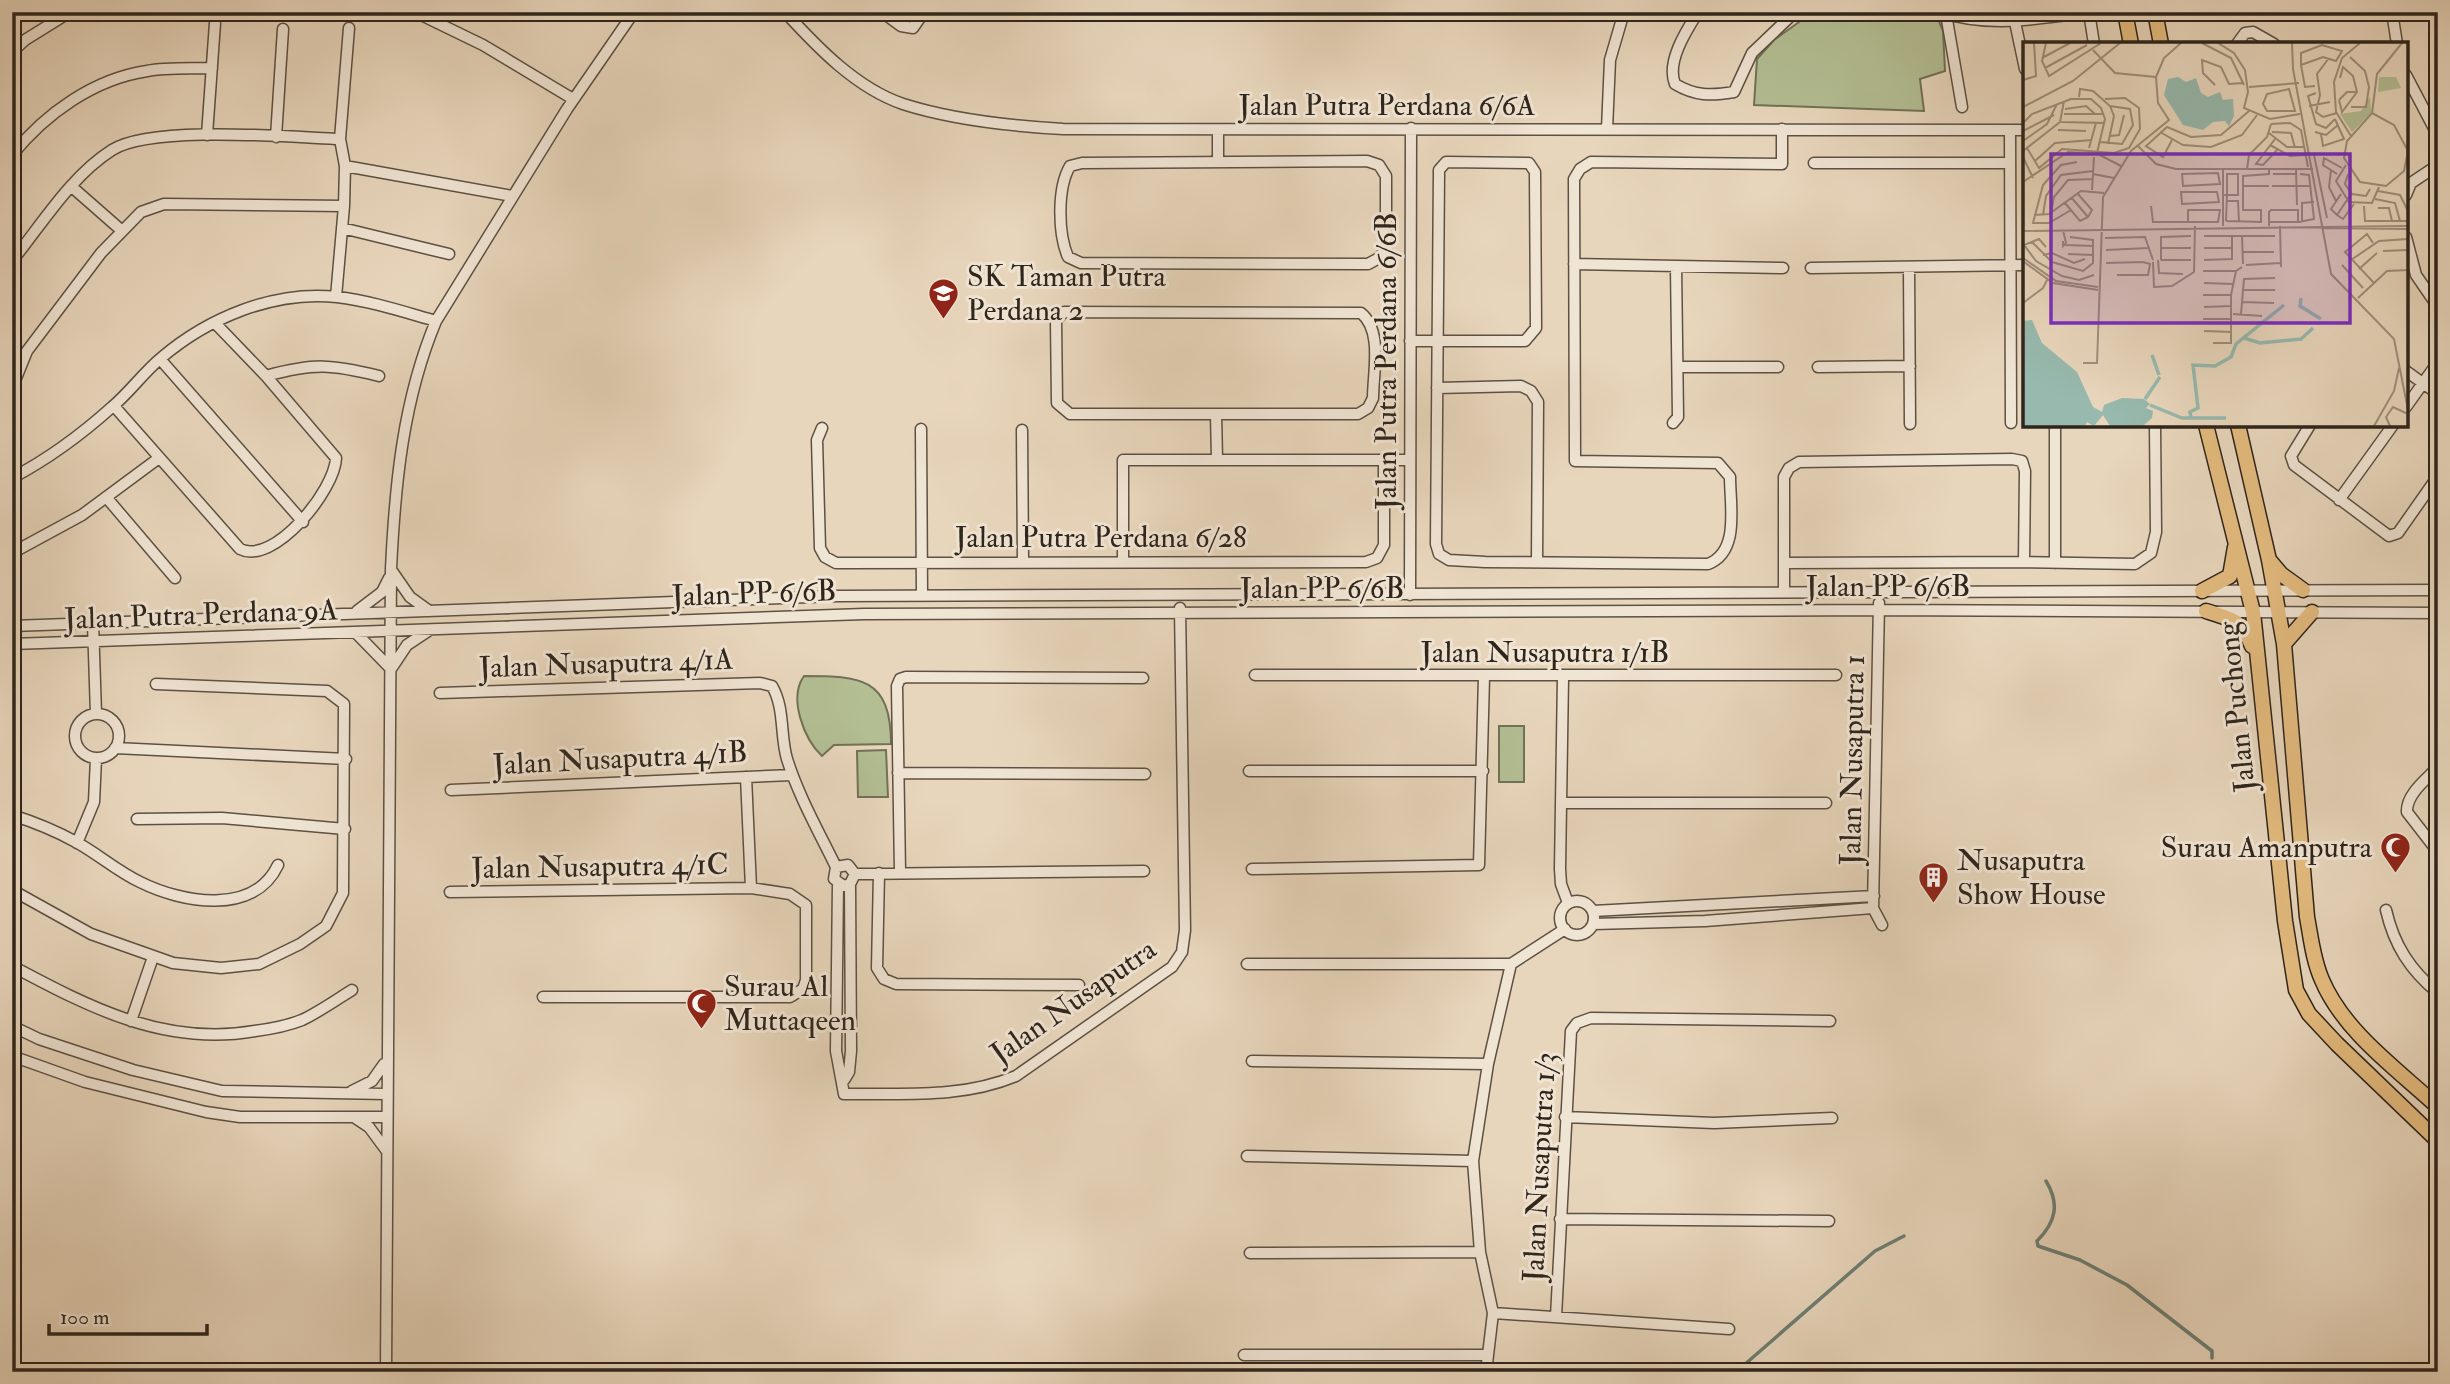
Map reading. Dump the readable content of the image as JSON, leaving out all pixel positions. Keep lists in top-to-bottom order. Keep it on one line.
{"streets":{"main road":["Jalan Puchong"],"street":["Jalan Putra Perdana 6/6A","Jalan Putra Perdana 6/6B","Jalan Putra Perdana 6/28","Jalan PP 6/6B","Jalan Putra Perdana 9A","Jalan Nusaputra 1/1B","Jalan Nusaputra 4/1A","Jalan Nusaputra 4/1B","Jalan Nusaputra 1","Jalan Nusaputra 4/1C","Jalan Nusaputra","Jalan Nusaputra 1/3"]},"crossings":[["Jalan Putra Perdana 6/6A","Jalan Putra Perdana 6/6B"],["Jalan Putra Perdana 6/6B","Jalan PP 6/6B"],["Jalan PP 6/6B","Jalan Putra Perdana 9A"],["Jalan PP 6/6B","Jalan Puchong"],["Jalan PP 6/6B","Jalan Nusaputra 1"],["Jalan PP 6/6B","Jalan Nusaputra"],["Jalan Nusaputra 4/1A","Jalan Nusaputra 4/1B"]],"places":{"school or university":["SK Taman Putra Perdana 2"],"mosque":["Surau Amanputra","Surau Al Muttaqeen"],"building":["Nusaputra Show House"]},"scale_bar":"100 m"}
